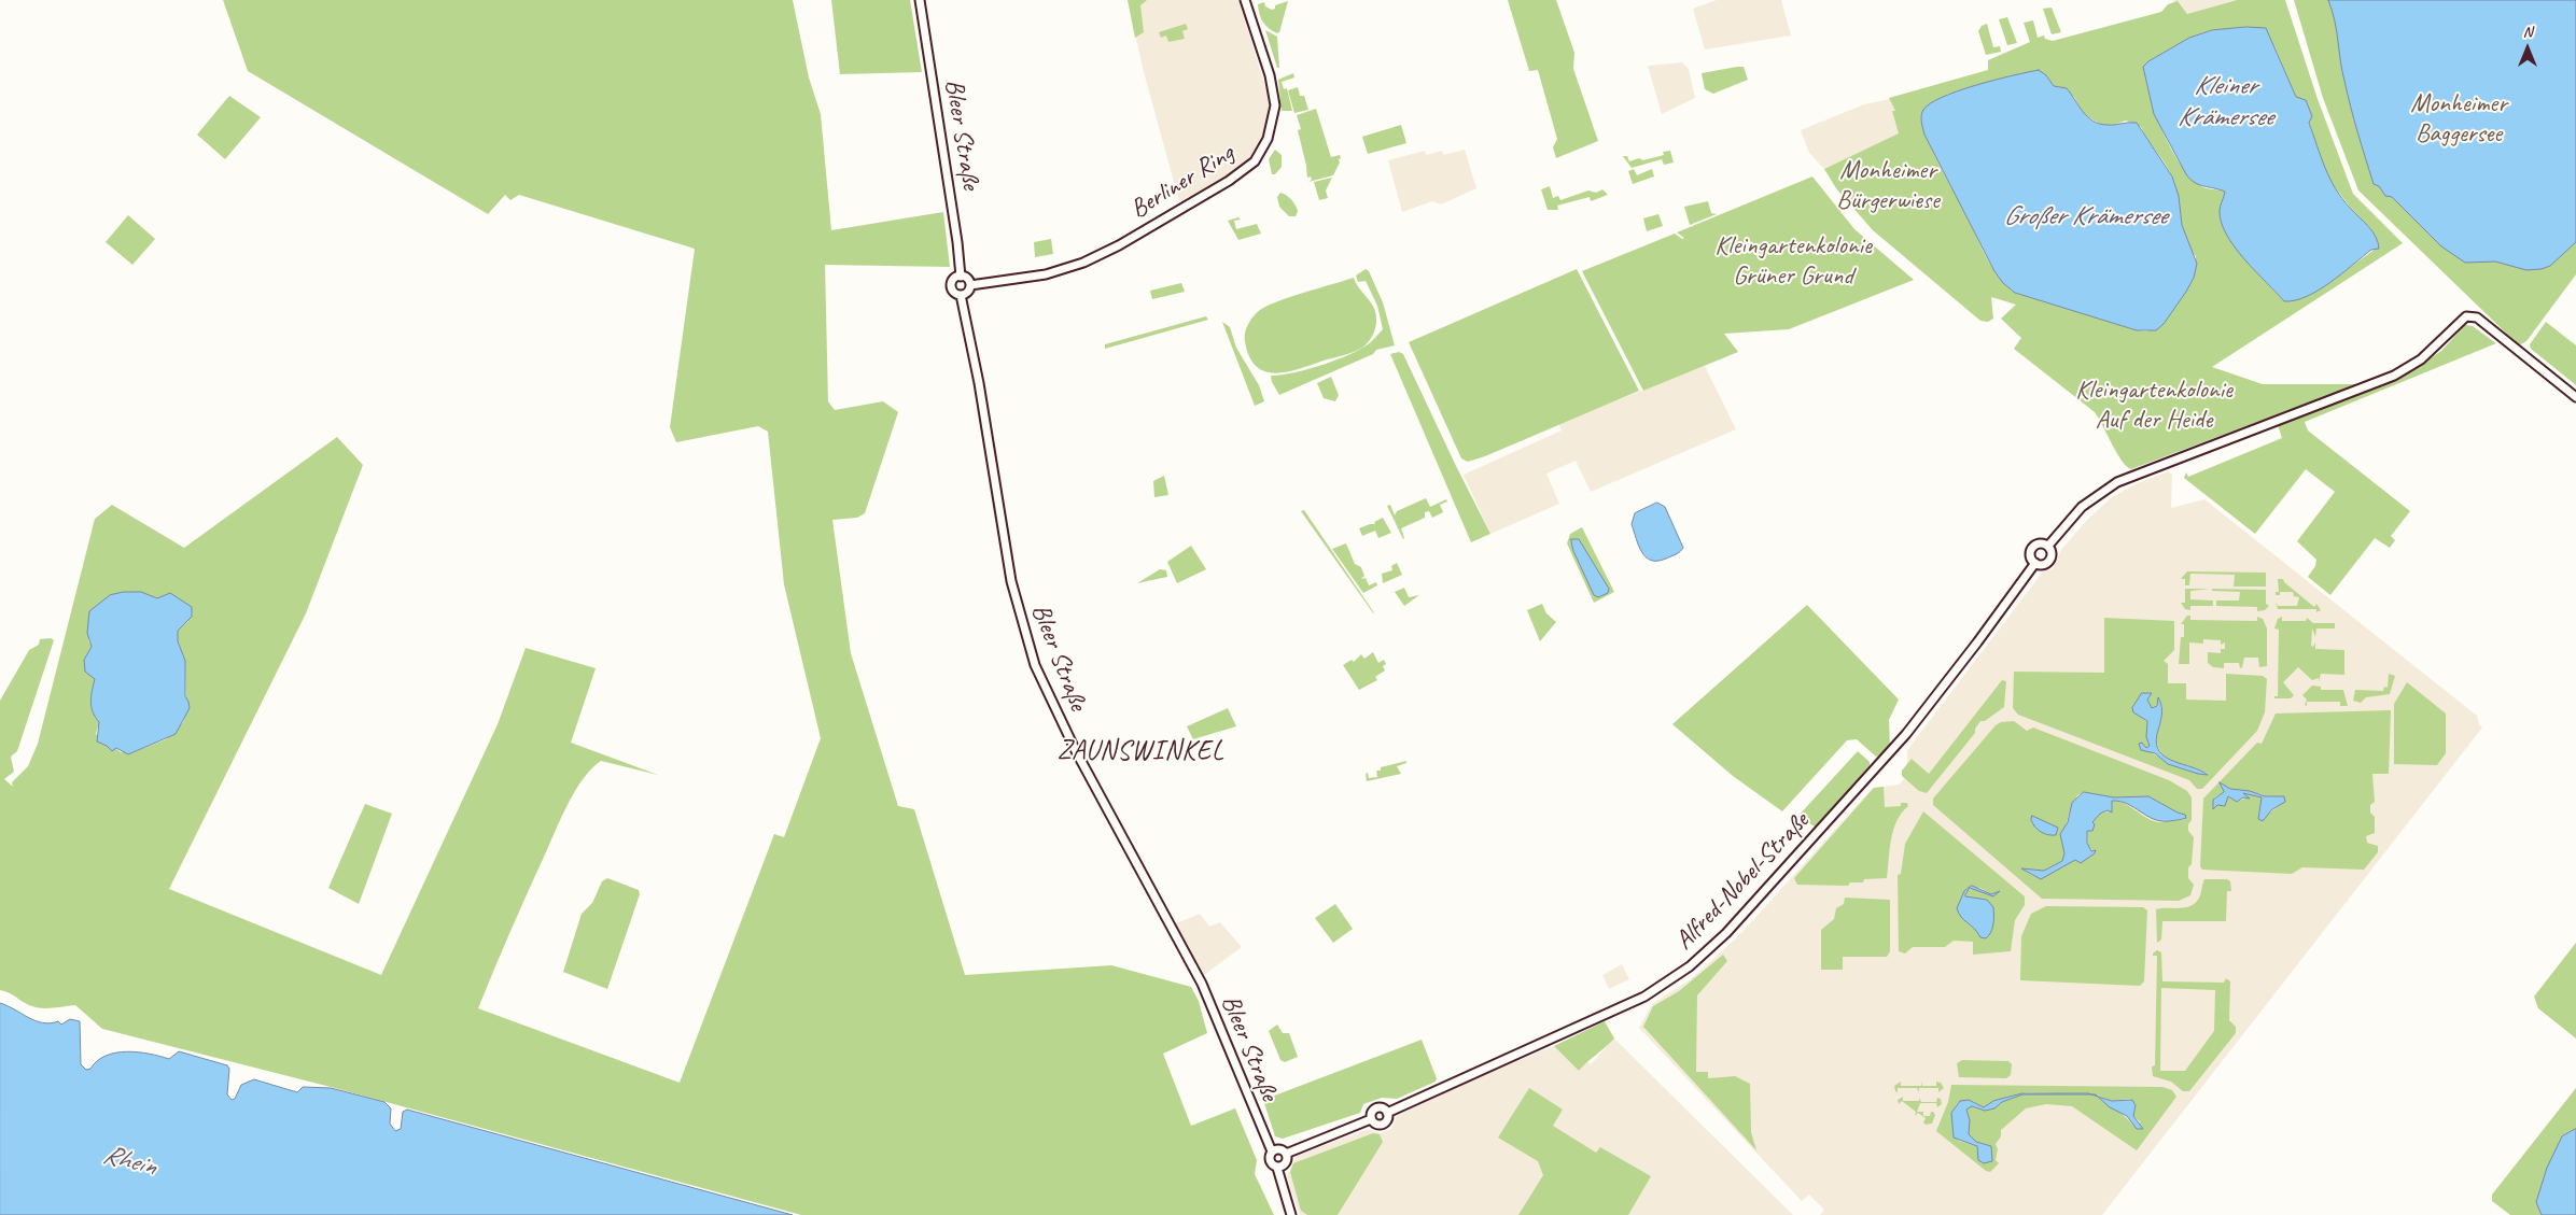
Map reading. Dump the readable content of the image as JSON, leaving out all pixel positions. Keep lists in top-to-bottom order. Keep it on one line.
{"streets":{"street":["Bleer Straße","Berliner Ring","Alfred-Nobel-Straße"]},"crossings":[["Bleer Straße","Berliner Ring"]],"districts":["ZAUNSWINKEL"],"water":["Kleiner Krämersee","Großer Krämersee","Rhein"],"parks":["Monheimer Baggersee","Monheimer Bürgerwiese","Kleingartenkolonie Grüner Grund","Kleingartenkolonie Auf der Heide"],"north":"top"}
